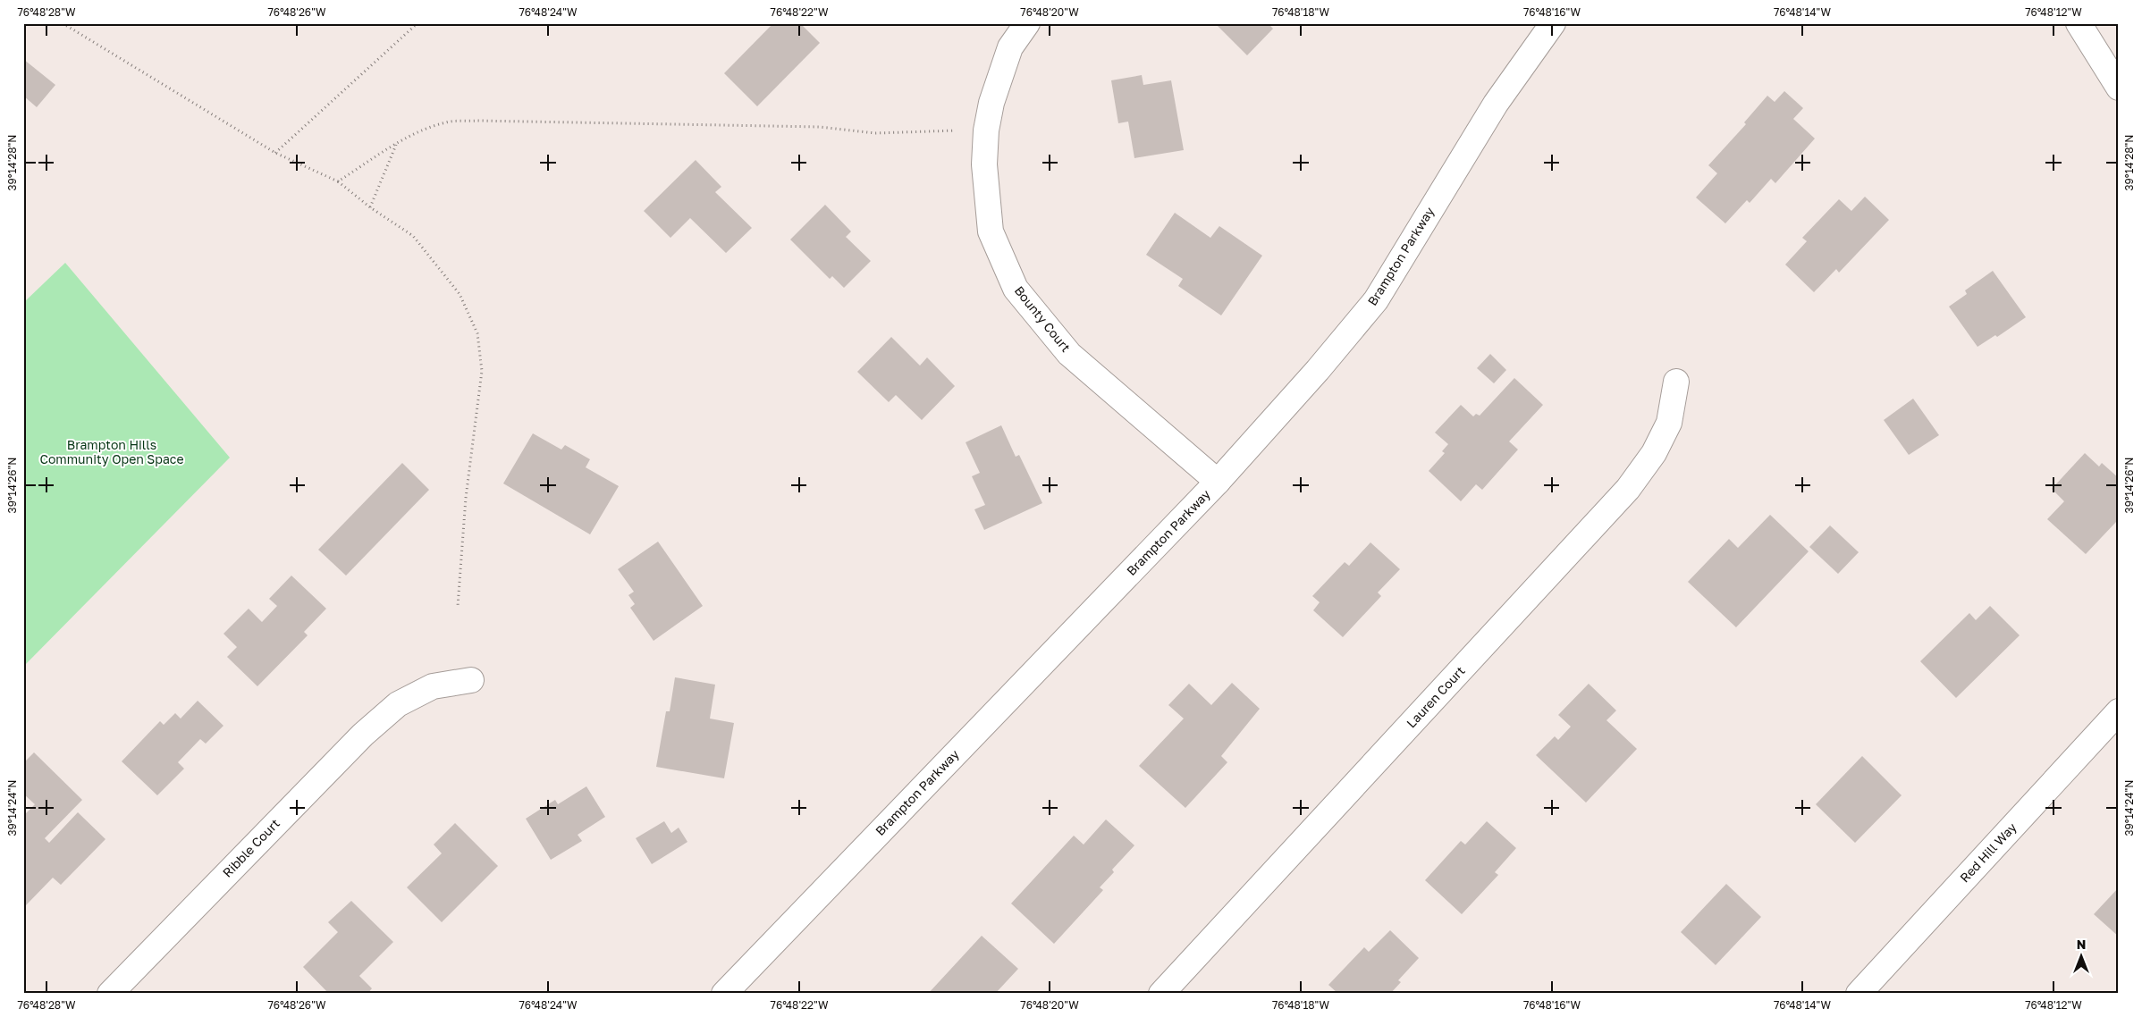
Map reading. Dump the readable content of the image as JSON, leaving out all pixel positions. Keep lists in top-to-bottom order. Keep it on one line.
{"streets":{"street":["Brampton Parkway","Bounty Court","Lauren Court","Ribble Court","Red Hill Way"]},"crossings":[["Brampton Parkway","Bounty Court"]],"parks":["Brampton Hills Community Open Space"],"north":"top","coordinates":["76°48'28\"W","76°48'26\"W","76°48'24\"W","76°48'22\"W","76°48'20\"W","76°48'18\"W","76°48'16\"W","76°48'14\"W","76°48'12\"W","39°14'28\"N","39°14'26\"N","39°14'24\"N"]}
